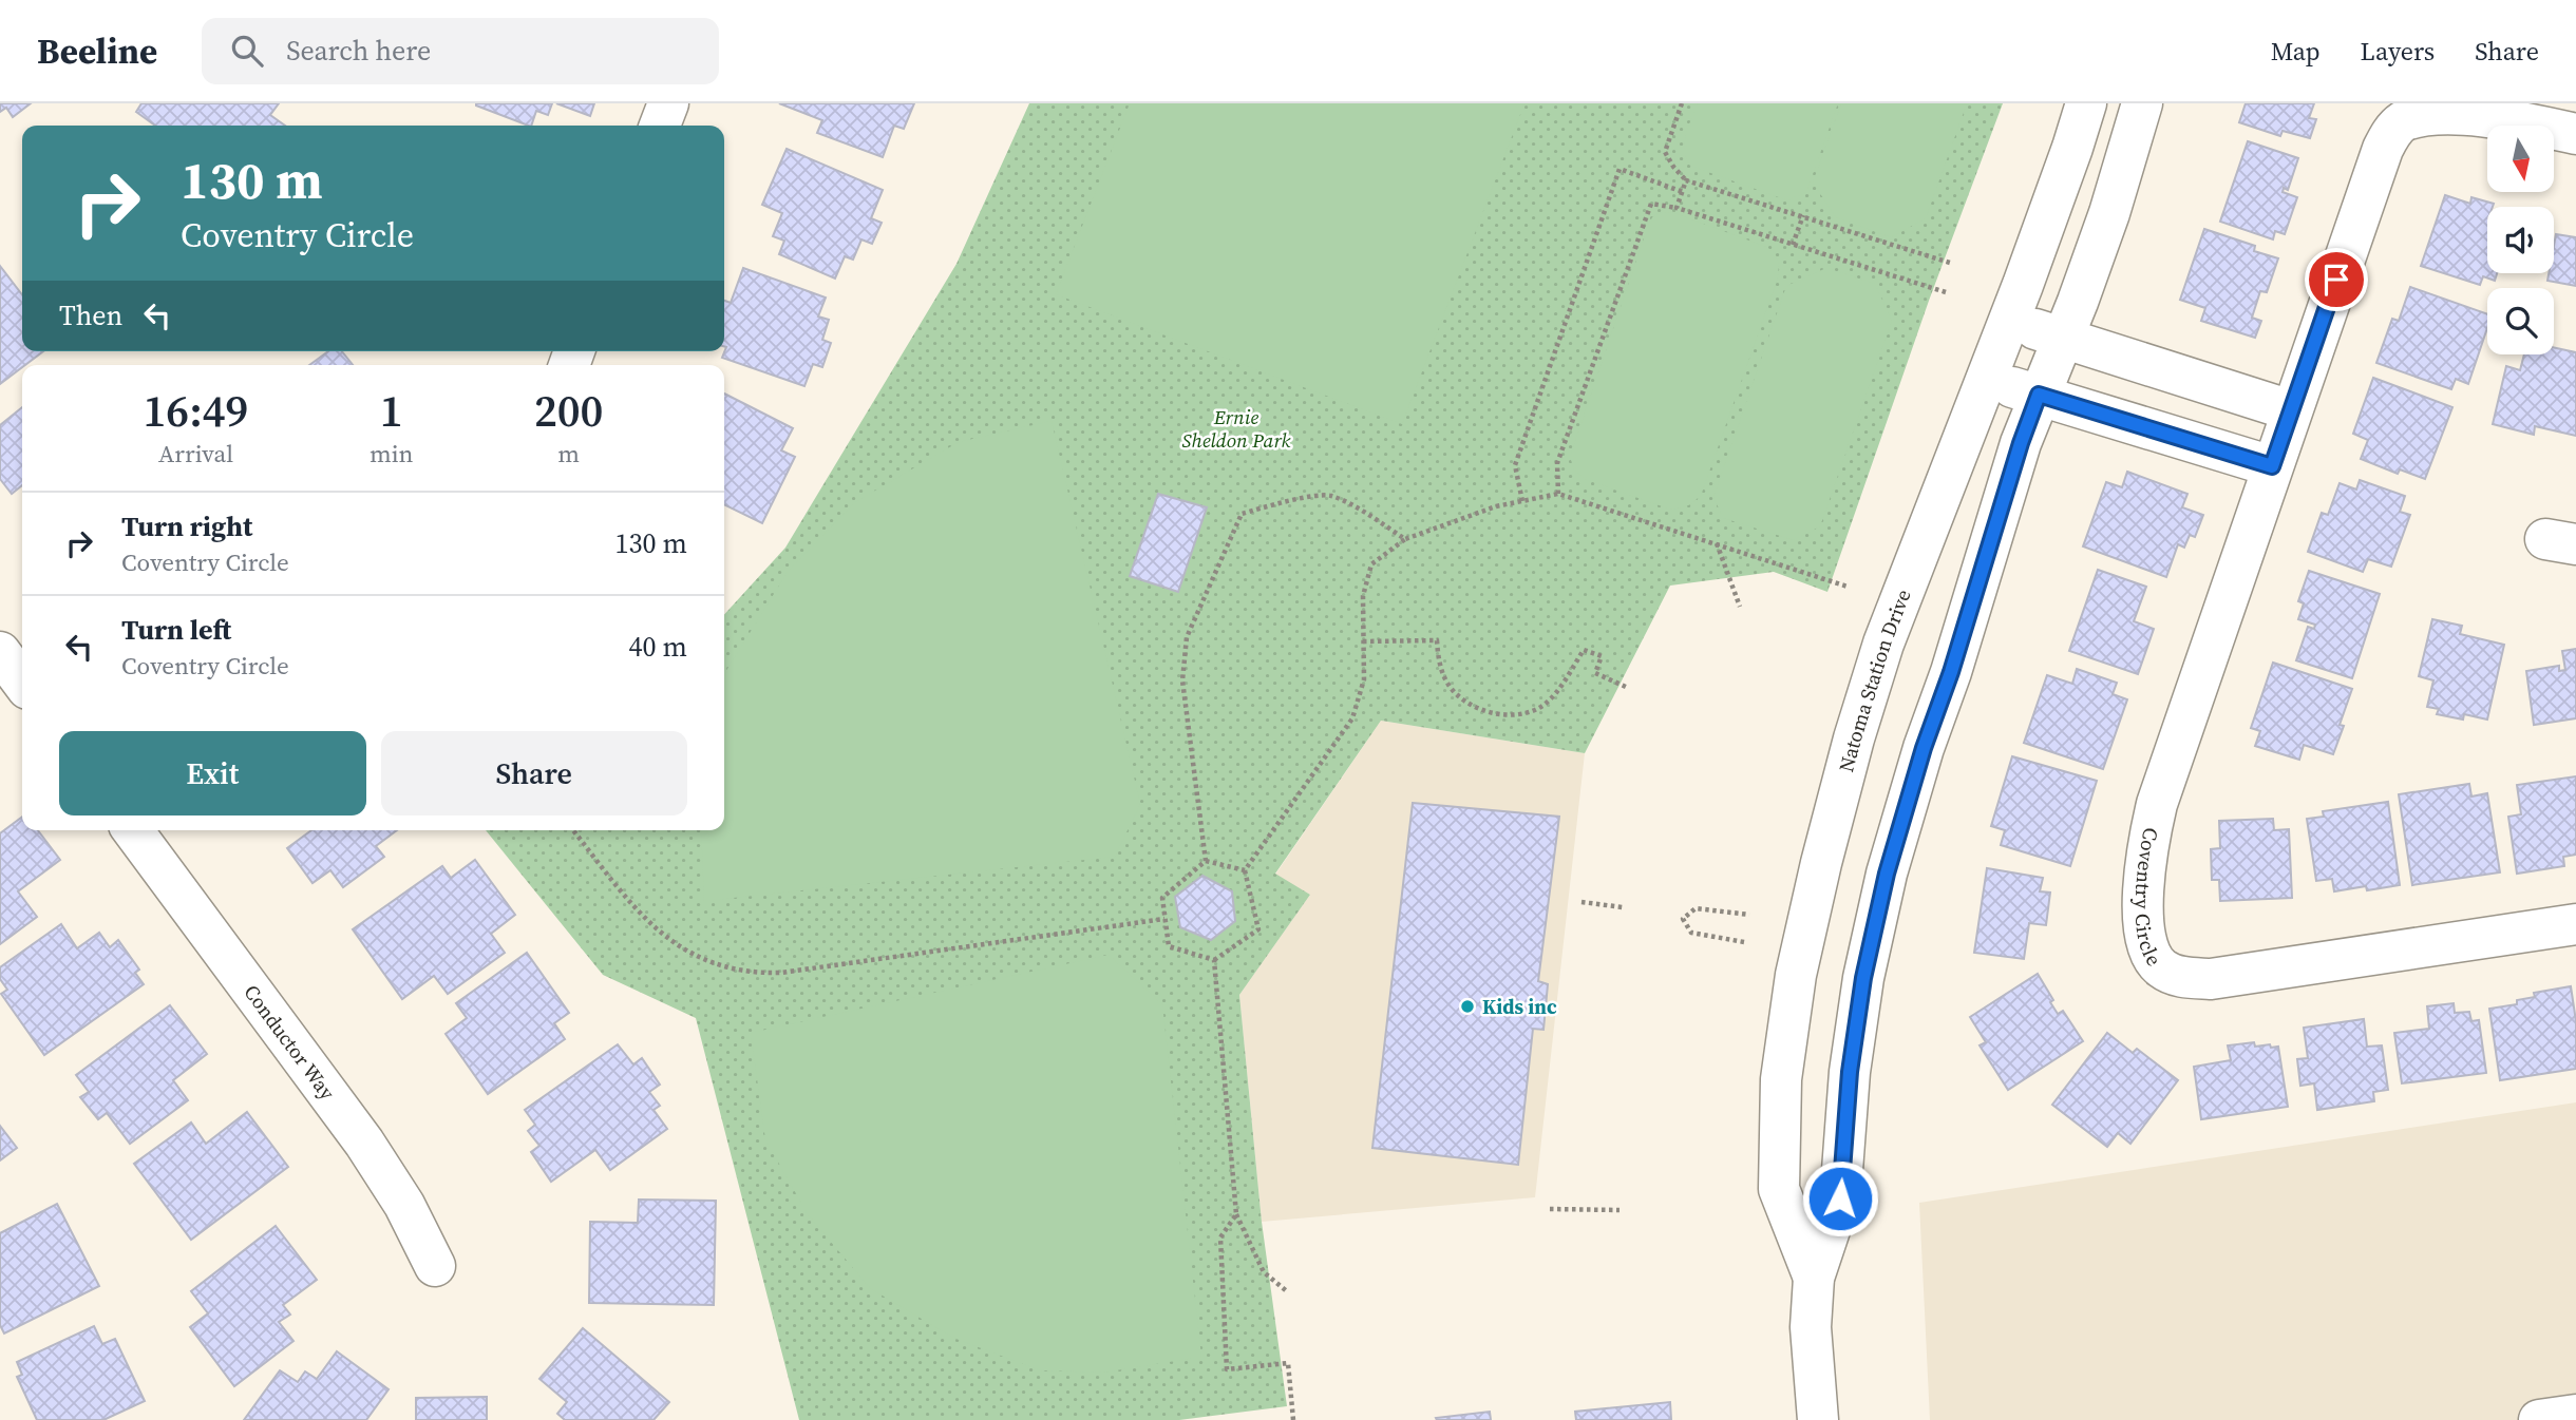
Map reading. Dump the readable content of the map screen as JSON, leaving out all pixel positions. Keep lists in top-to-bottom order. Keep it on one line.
{"streets":{"street":["Natoma Station Drive","Coventry Circle","Conductor Way"]},"parks":["Ernie Sheldon Park"],"places":["Kids inc"],"north":"bottom","page":{"header":"Beeline","search":"Search here","nav":["Map","Layers","Share"],"turn":["130 m","Coventry Circle"],"then":"Then","eta":["16:49","Arrival","1","min","200","m"],"list":[{"name":"Turn right","note":"Coventry Circle","value":"130 m"},{"name":"Turn left","note":"Coventry Circle","value":"40 m"}],"buttons":["Exit","Share"]}}
